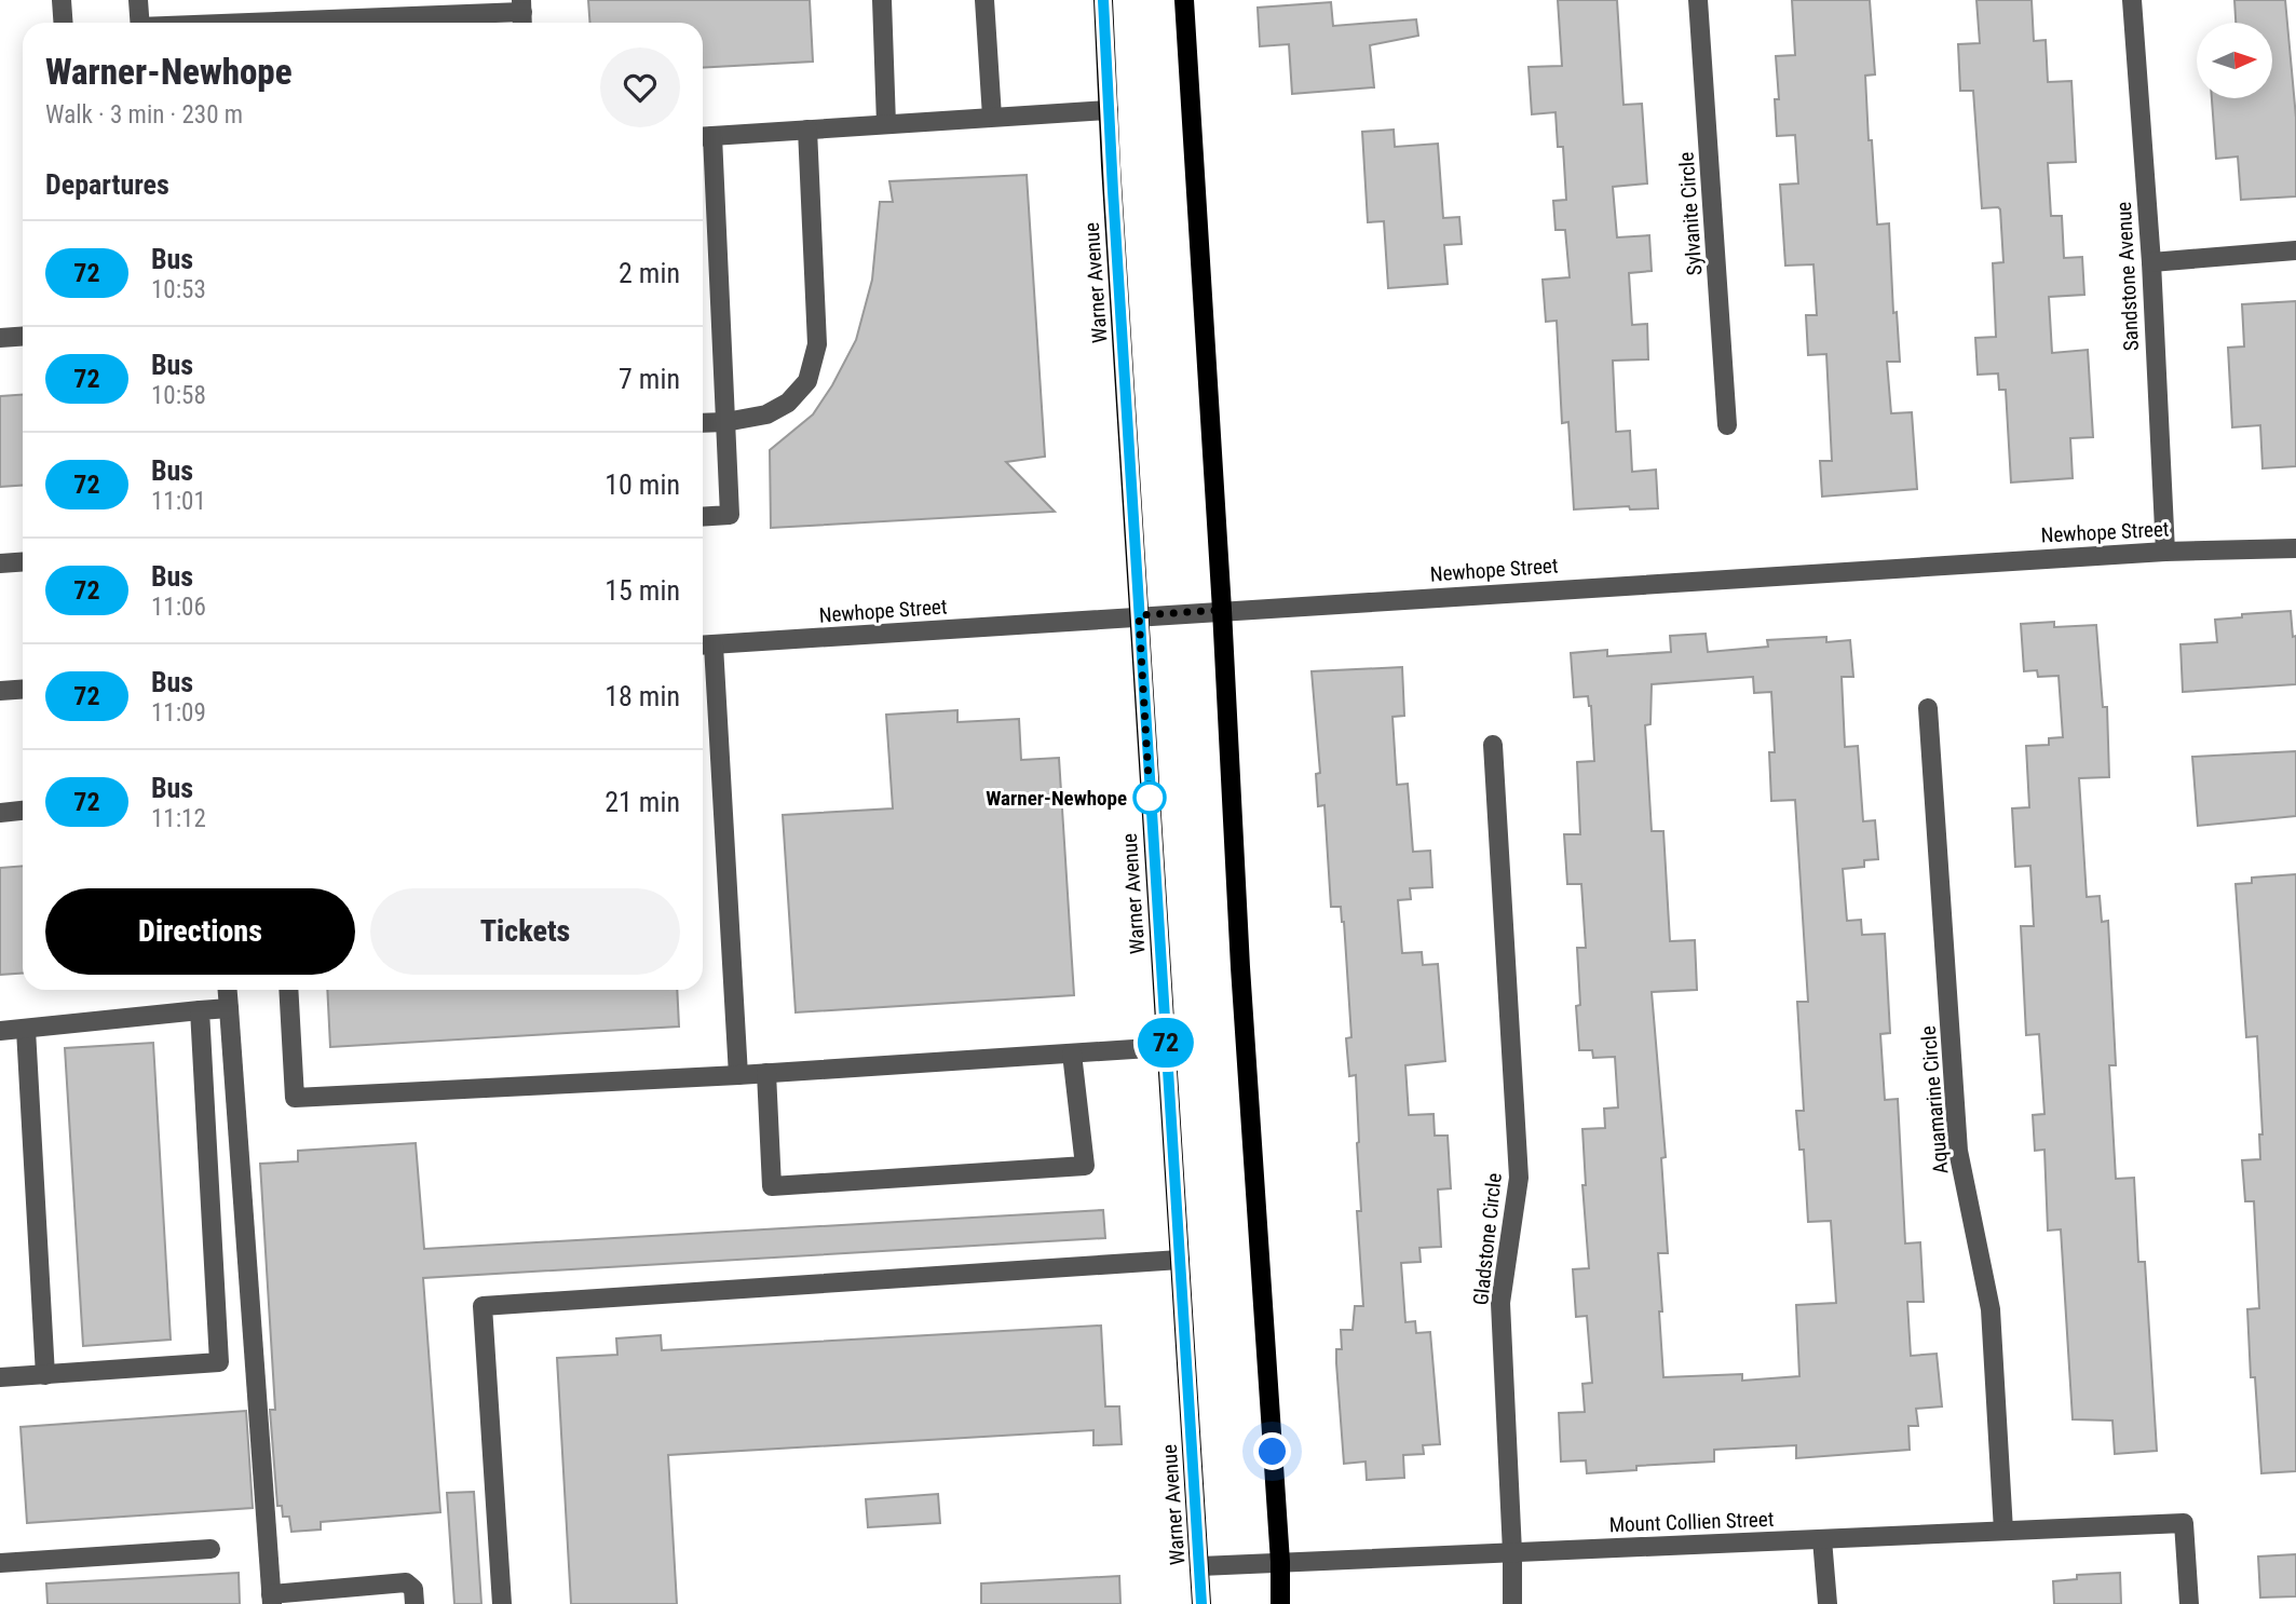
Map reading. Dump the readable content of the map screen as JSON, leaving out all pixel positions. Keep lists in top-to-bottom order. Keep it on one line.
{"streets":{"main road":["Warner Avenue"],"street":["Sylvanite Circle","Sandstone Avenue","Newhope Street","Aquamarine Circle","Gladstone Circle","Mount Collien Street"]},"crossings":[["Sandstone Avenue","Newhope Street"],["Warner Avenue","Newhope Street"],["Warner Avenue","Mount Collien Street"],["Aquamarine Circle","Mount Collien Street"],["Gladstone Circle","Mount Collien Street"]],"places":["Warner-Newhope"],"lines":["bus line 72"],"north":"right","page":{"on_map":"72","heading":[["Warner-Newhope","Walk · 3 min · 230 m"],"Departures"],"list":[{"mark":"72","name":"Bus","note":"10:53","value":"2 min"},{"mark":"72","name":"Bus","note":"10:58","value":"7 min"},{"mark":"72","name":"Bus","note":"11:01","value":"10 min"},{"mark":"72","name":"Bus","note":"11:06","value":"15 min"},{"mark":"72","name":"Bus","note":"11:09","value":"18 min"},{"mark":"72","name":"Bus","note":"11:12","value":"21 min"}],"buttons":["Directions","Tickets"]}}
